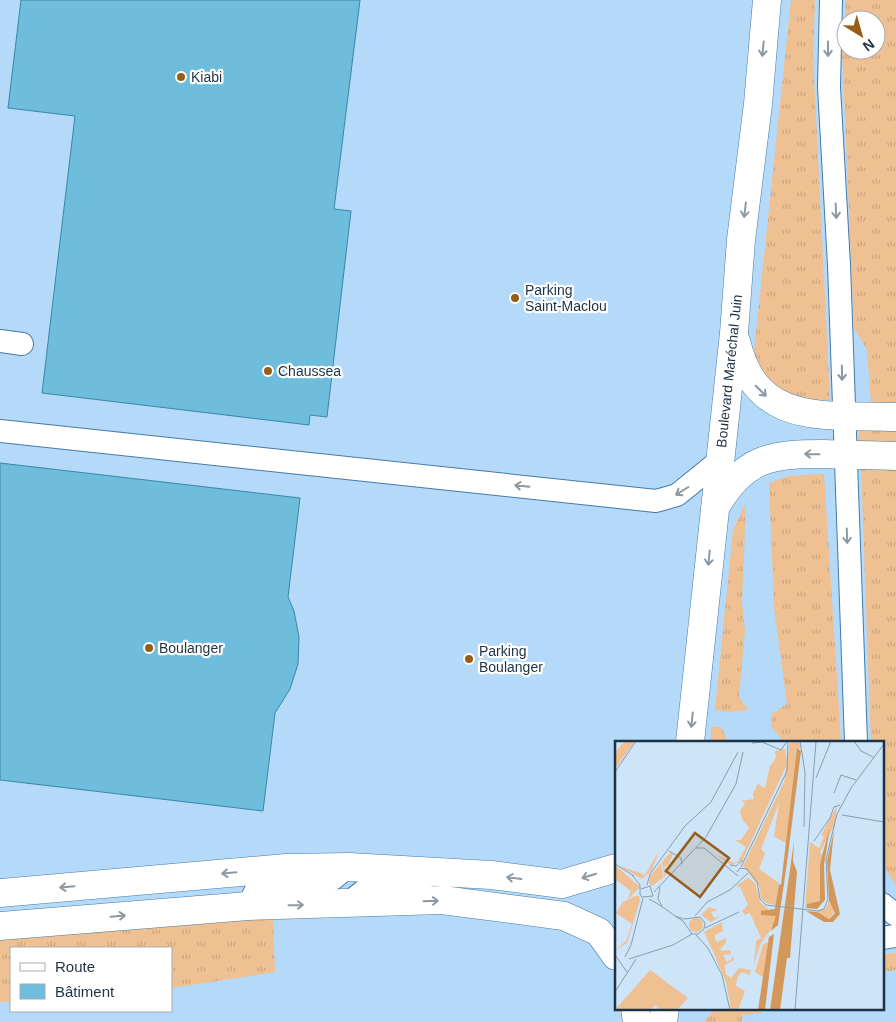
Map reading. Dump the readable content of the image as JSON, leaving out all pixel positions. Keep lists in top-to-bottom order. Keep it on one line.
{"streets":{"street":["Boulevard Maréchal Juin"]},"one_way":["Boulevard Maréchal Juin"],"places":["Kiabi","Parking Saint-Maclou","Chaussea","Boulanger","Parking Boulanger"],"legend":["Route","Bâtiment"],"north":"bottom right"}
